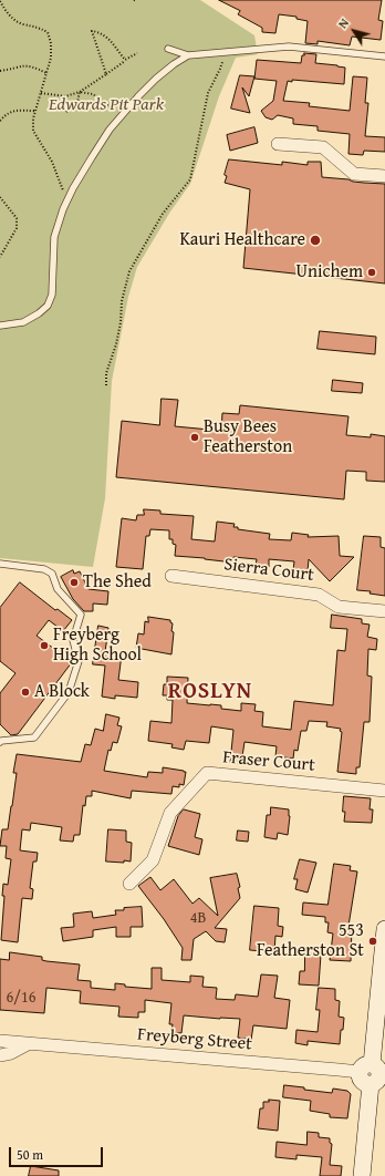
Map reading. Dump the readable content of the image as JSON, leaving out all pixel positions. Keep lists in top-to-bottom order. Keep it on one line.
{"streets":{"street":["Sierra Court","Fraser Court","Freyberg Street"]},"districts":["ROSLYN"],"parks":["Edwards Pit Park"],"places":["Kauri Healthcare","Unichem","Busy Bees Featherston","The Shed","Freyberg High School","A Block","553 Featherston St"],"house_numbers":["4B","6/16"],"scale_bar":"50 m","north":"top left"}
